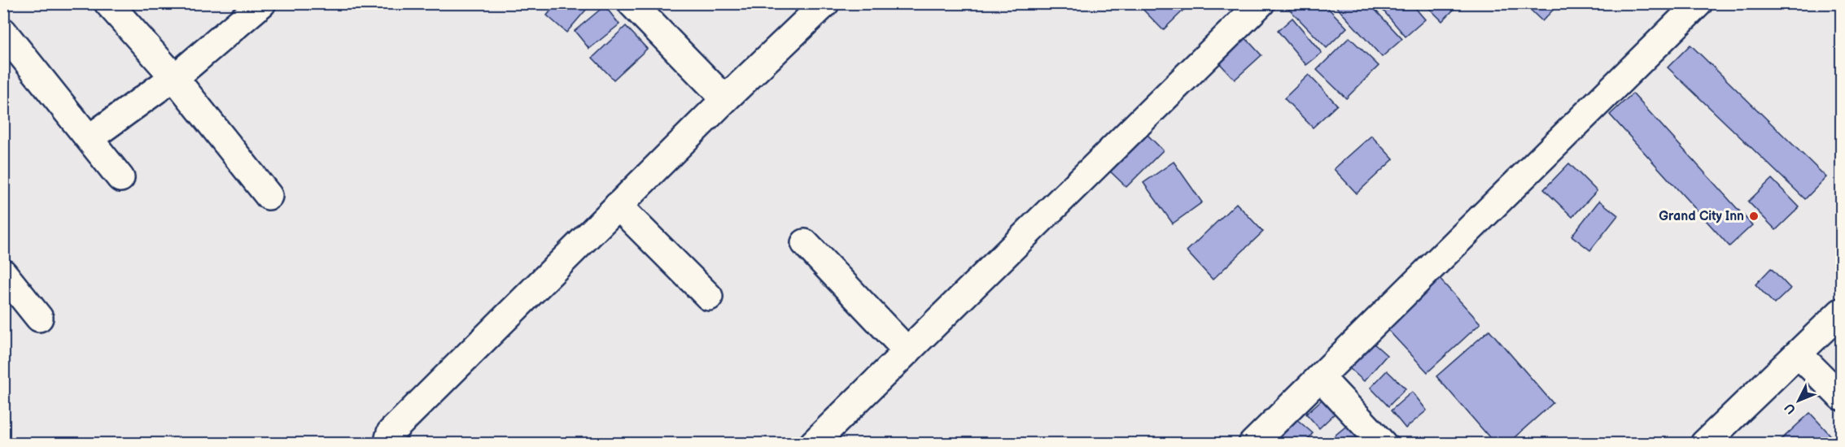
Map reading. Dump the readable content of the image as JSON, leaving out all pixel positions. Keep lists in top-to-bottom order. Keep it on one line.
{"places":["Grand City Inn"],"north":"bottom left"}
